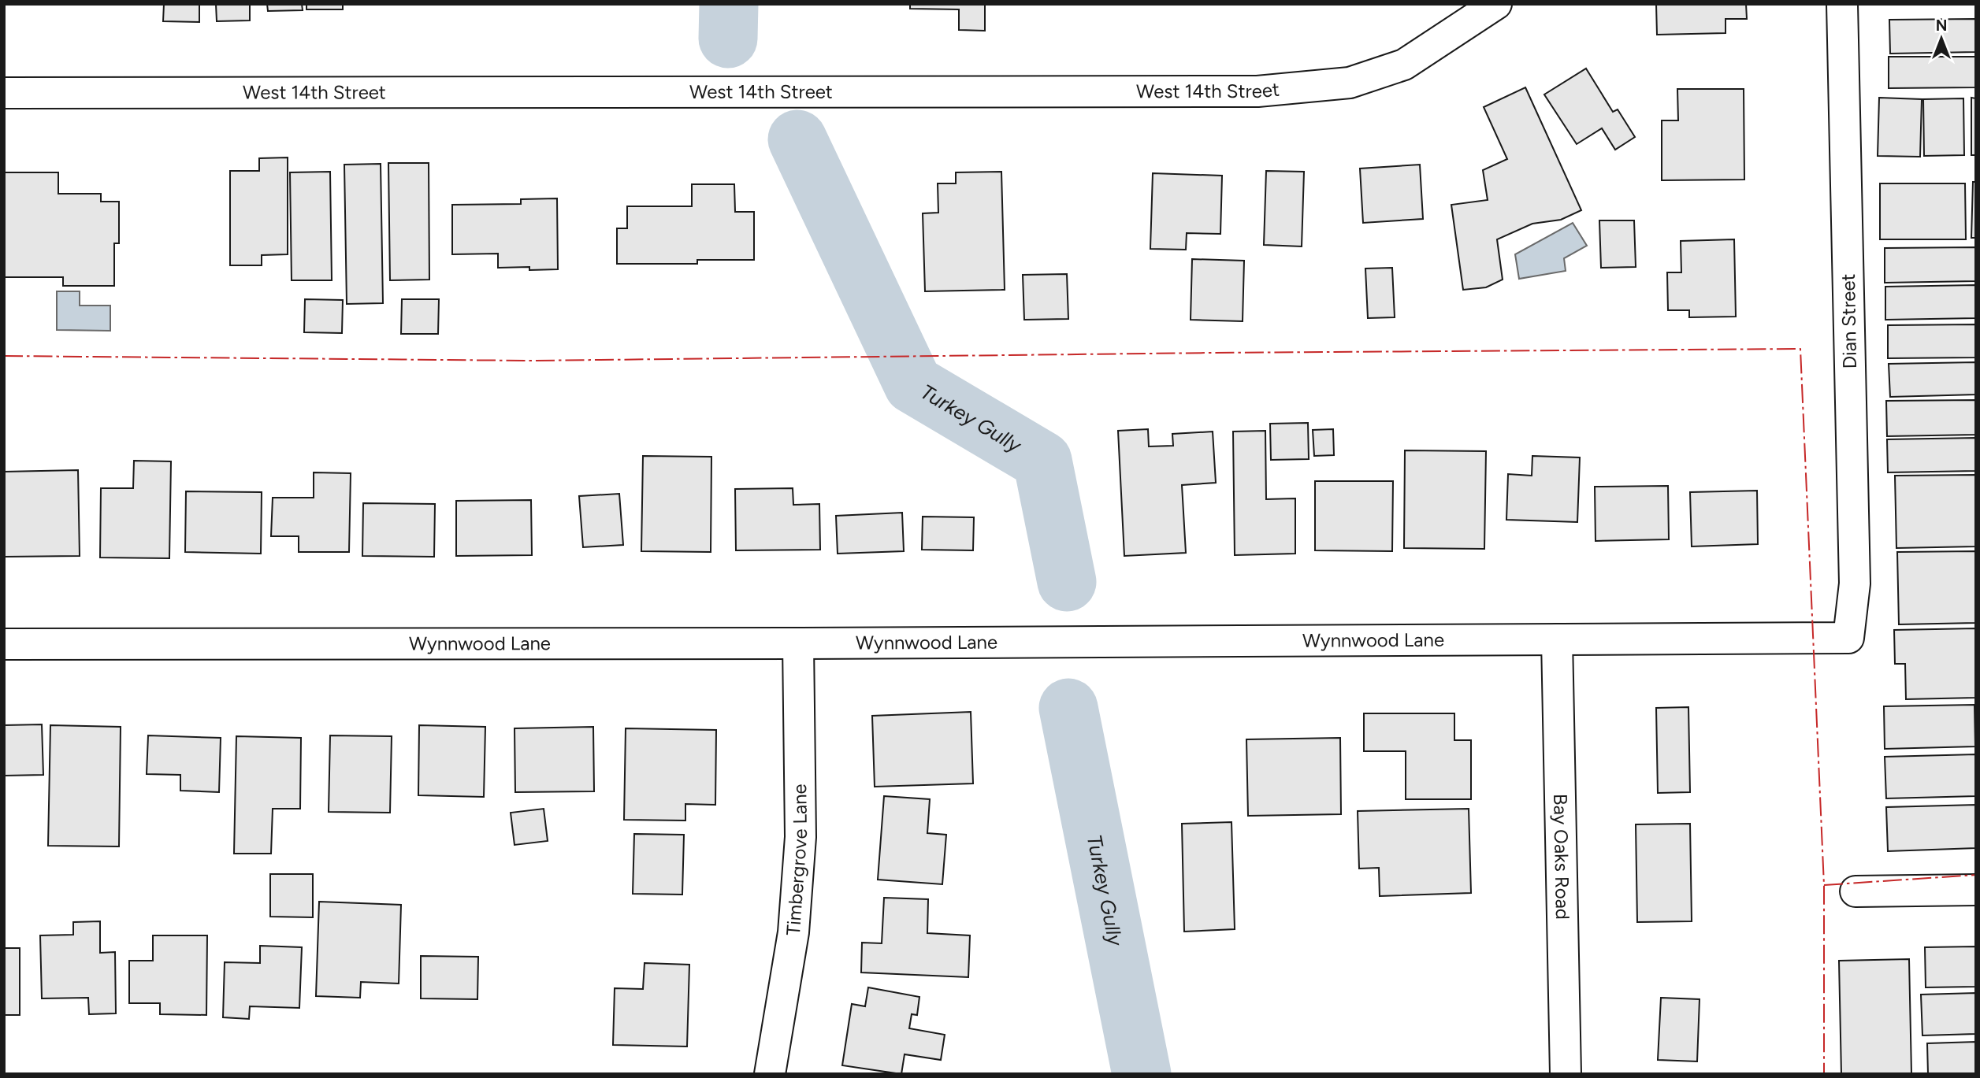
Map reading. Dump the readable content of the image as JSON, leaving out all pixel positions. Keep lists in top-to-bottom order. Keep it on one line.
{"streets":{"street":["West 14th Street","Dian Street","Wynnwood Lane","Bay Oaks Road","Timbergrove Lane"]},"crossings":[["Dian Street","Wynnwood Lane"],["Wynnwood Lane","Bay Oaks Road"],["Wynnwood Lane","Timbergrove Lane"]],"water":["Turkey Gully"],"north":"top"}
